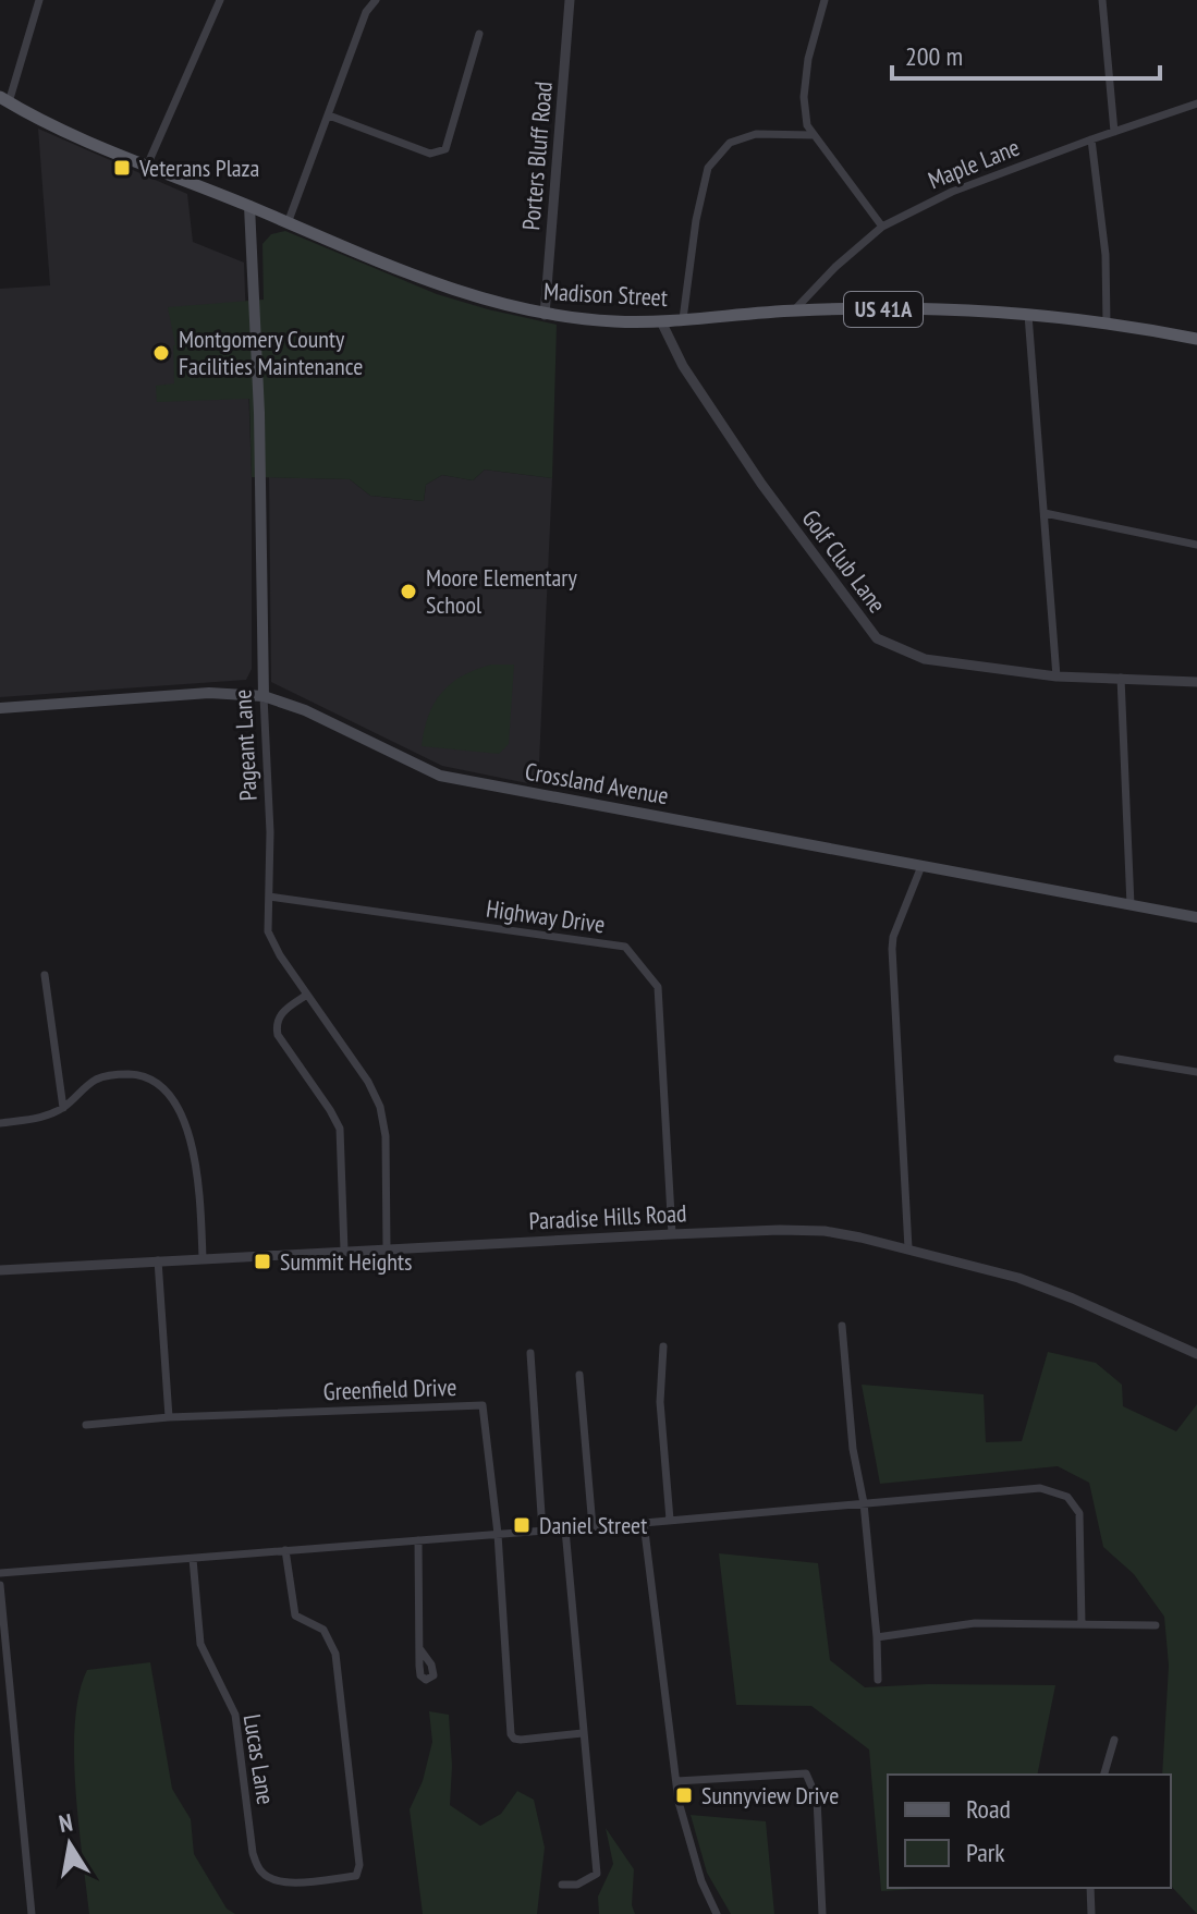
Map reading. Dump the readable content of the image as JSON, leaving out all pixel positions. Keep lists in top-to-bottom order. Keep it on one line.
{"streets":{"main road":["Madison Street","US 41A","Pageant Lane","Crossland Avenue"],"street":["Porters Bluff Road","Maple Lane","Golf Club Lane","Highway Drive","Paradise Hills Road","Greenfield Drive","Lucas Lane"]},"crossings":[["Porters Bluff Road","Madison Street"],["Maple Lane","Madison Street"],["Madison Street","Golf Club Lane"],["Madison Street","Pageant Lane"],["Pageant Lane","Crossland Avenue"],["Pageant Lane","Highway Drive"],["Pageant Lane","Paradise Hills Road"],["Highway Drive","Paradise Hills Road"]],"places":{"transit":["Veterans Plaza","Summit Heights","Daniel Street","Sunnyview Drive"],"other":["Montgomery County Facilities Maintenance","Moore Elementary School"]},"legend":["Road","Park"],"scale_bar":"200 m","north":"top"}
